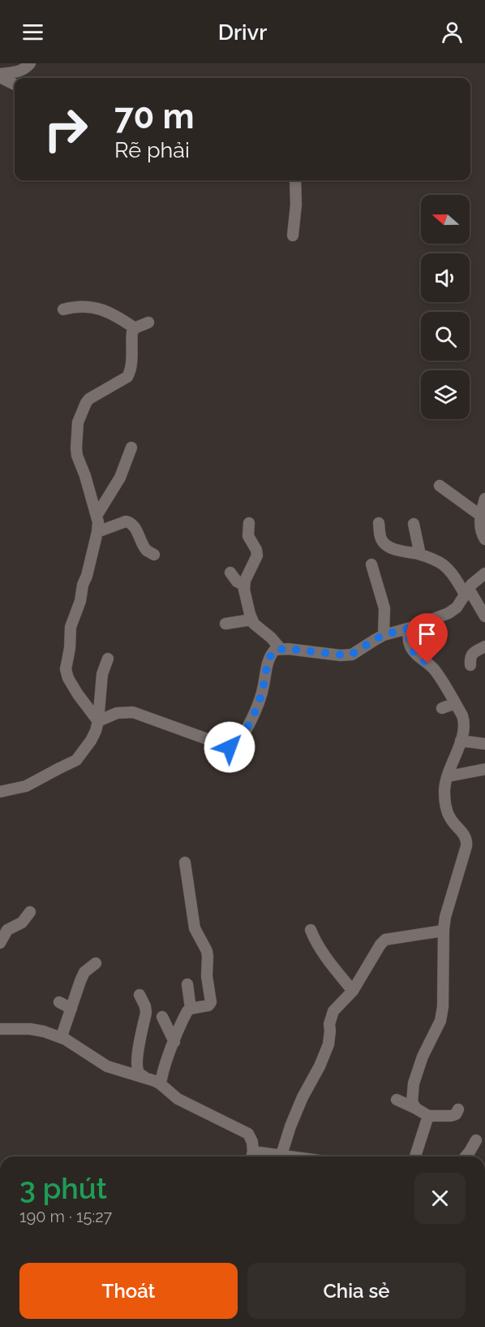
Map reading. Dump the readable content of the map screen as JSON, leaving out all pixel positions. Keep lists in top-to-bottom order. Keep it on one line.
{"north":"left","page":{"header":"Drivr","turn":["70 m","Rẽ phải"],"heading":["3 phút","190 m · 15:27"],"buttons":["Thoát","Chia sẻ"]}}
